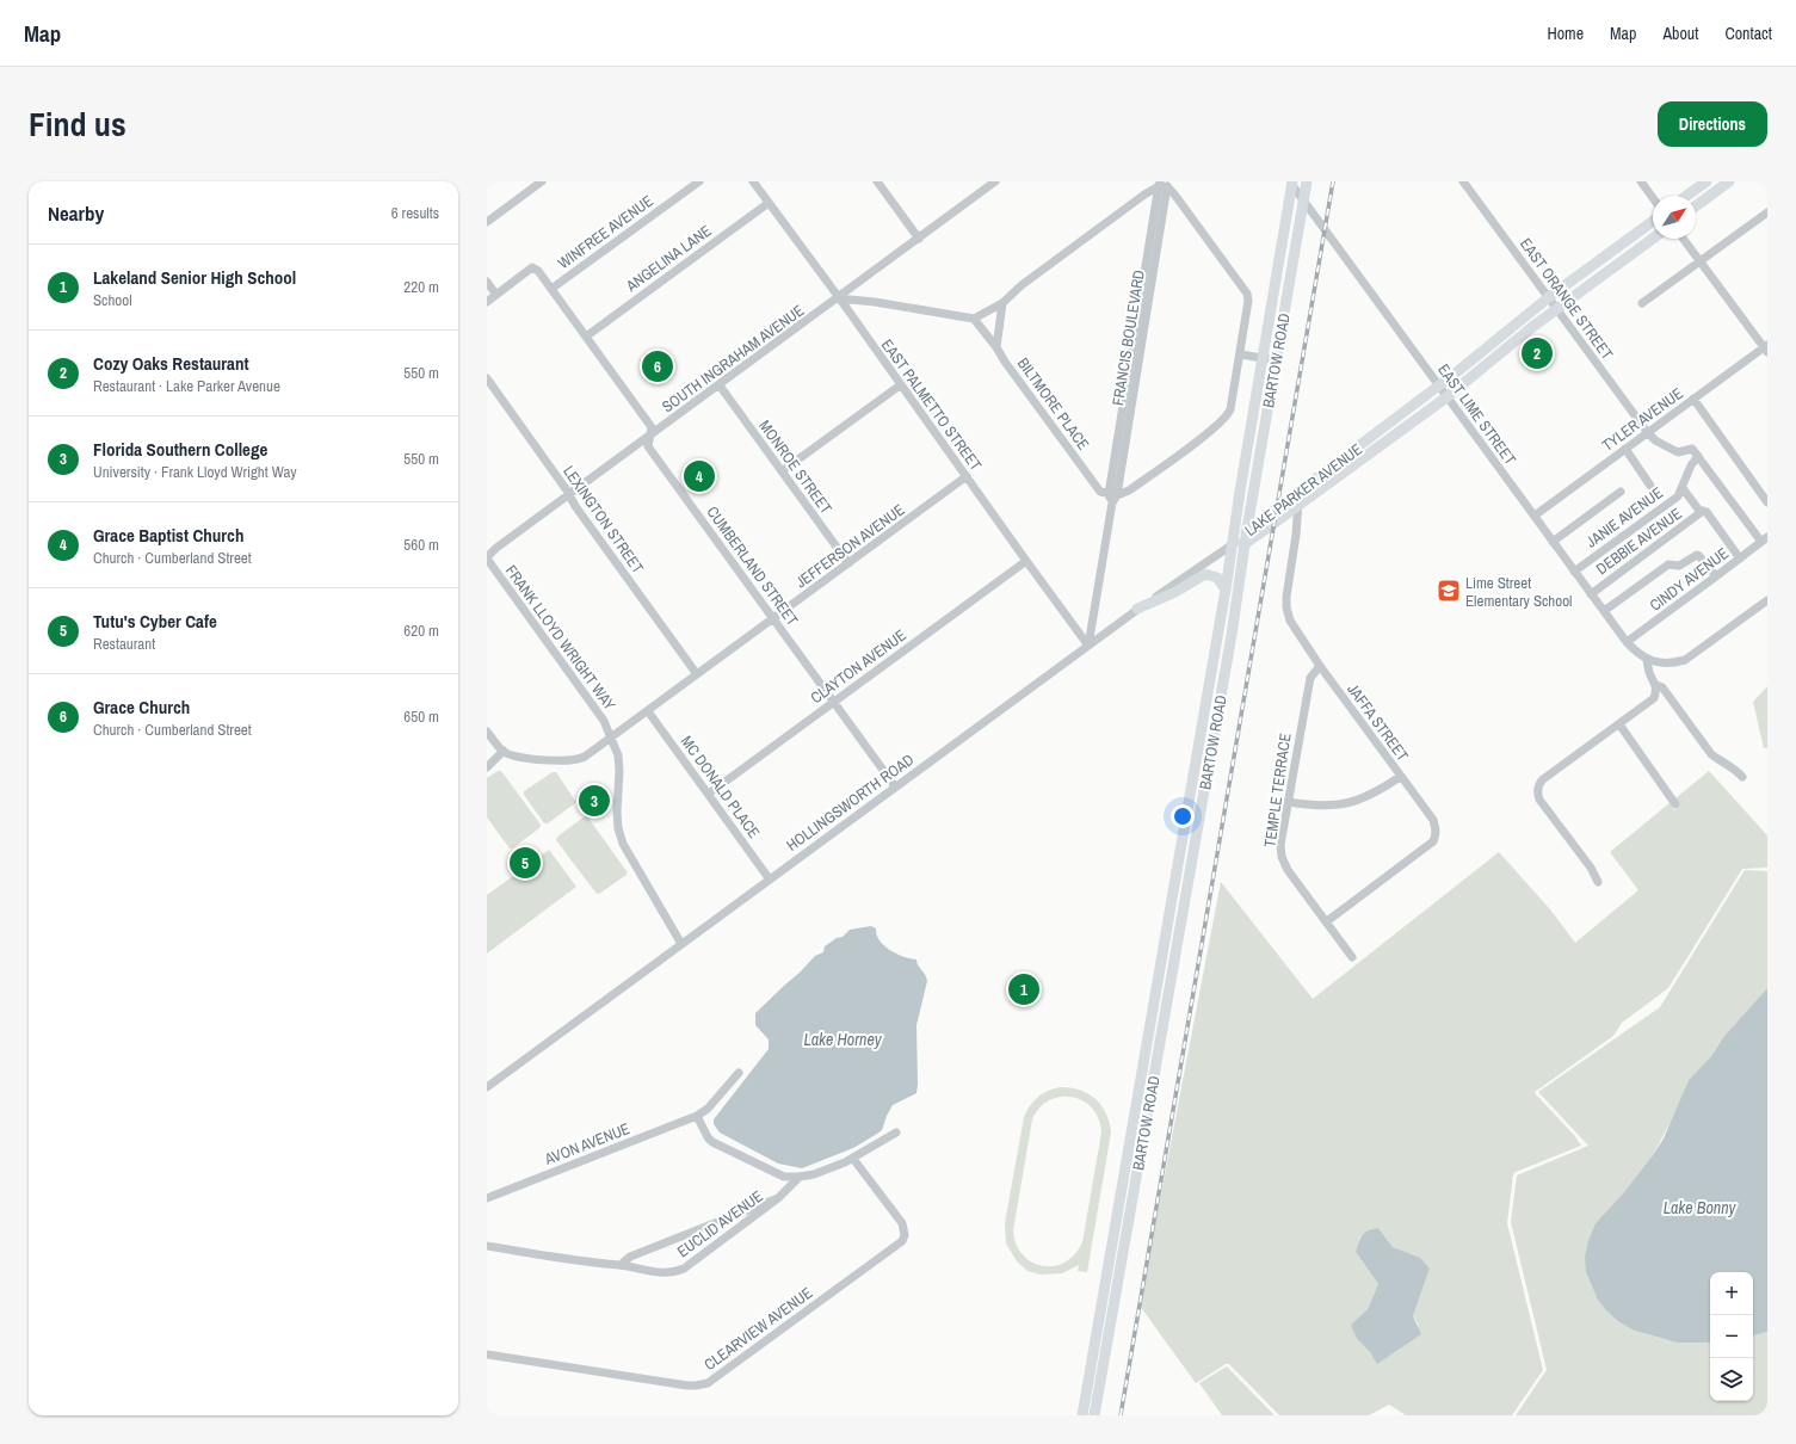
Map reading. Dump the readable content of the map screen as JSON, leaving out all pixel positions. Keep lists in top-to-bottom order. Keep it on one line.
{"streets":{"main road":["BARTOW ROAD","LAKE PARKER AVENUE"],"street":["WINFREE AVENUE","ANGELINA LANE","EAST ORANGE STREET","FRANCIS BOULEVARD","SOUTH INGRAHAM AVENUE","BILTMORE PLACE","EAST PALMETTO STREET","EAST LIME STREET","TYLER AVENUE","MONROE STREET","JANIE AVENUE","LEXINGTON STREET","DEBBIE AVENUE","JEFFERSON AVENUE","CUMBERLAND STREET","CINDY AVENUE","FRANK LLOYD WRIGHT WAY","CLAYTON AVENUE","JAFFA STREET","MC DONALD PLACE","TEMPLE TERRACE","HOLLINGSWORTH ROAD","AVON AVENUE","EUCLID AVENUE","CLEARVIEW AVENUE"]},"crossings":[["WINFREE AVENUE","CUMBERLAND STREET"],["ANGELINA LANE","EAST PALMETTO STREET"],["ANGELINA LANE","CUMBERLAND STREET"],["EAST ORANGE STREET","TYLER AVENUE"],["EAST ORANGE STREET","LAKE PARKER AVENUE"],["EAST ORANGE STREET","JANIE AVENUE"],["FRANCIS BOULEVARD","BILTMORE PLACE"],["FRANCIS BOULEVARD","EAST PALMETTO STREET"],["FRANCIS BOULEVARD","HOLLINGSWORTH ROAD"],["SOUTH INGRAHAM AVENUE","EAST PALMETTO STREET"],["SOUTH INGRAHAM AVENUE","MONROE STREET"],["SOUTH INGRAHAM AVENUE","LEXINGTON STREET"],["SOUTH INGRAHAM AVENUE","CUMBERLAND STREET"],["SOUTH INGRAHAM AVENUE","FRANK LLOYD WRIGHT WAY"],["BARTOW ROAD","EAST LIME STREET"],["BARTOW ROAD","LAKE PARKER AVENUE"],["BARTOW ROAD","HOLLINGSWORTH ROAD"],["EAST PALMETTO STREET","JEFFERSON AVENUE"],["EAST PALMETTO STREET","CLAYTON AVENUE"],["EAST PALMETTO STREET","HOLLINGSWORTH ROAD"],["EAST LIME STREET","TYLER AVENUE"],["EAST LIME STREET","LAKE PARKER AVENUE"],["EAST LIME STREET","JANIE AVENUE"],["EAST LIME STREET","DEBBIE AVENUE"],["EAST LIME STREET","CINDY AVENUE"],["MONROE STREET","JEFFERSON AVENUE"],["LAKE PARKER AVENUE","JAFFA STREET"],["LAKE PARKER AVENUE","HOLLINGSWORTH ROAD"],["LEXINGTON STREET","JEFFERSON AVENUE"],["JEFFERSON AVENUE","CUMBERLAND STREET"],["JEFFERSON AVENUE","FRANK LLOYD WRIGHT WAY"],["JEFFERSON AVENUE","MC DONALD PLACE"],["CUMBERLAND STREET","CLAYTON AVENUE"],["CUMBERLAND STREET","HOLLINGSWORTH ROAD"],["FRANK LLOYD WRIGHT WAY","HOLLINGSWORTH ROAD"],["CLAYTON AVENUE","MC DONALD PLACE"],["JAFFA STREET","TEMPLE TERRACE"],["MC DONALD PLACE","HOLLINGSWORTH ROAD"]],"water":["Lake Horney","Lake Bonny"],"places":{"school or university":["Lime Street Elementary School"]},"north":"top right","page":{"header":"Map","nav":["Home","Map","About","Contact"],"title":"Find us","buttons":"Directions","heading":["Nearby","6 results"],"list":[{"mark":"1","name":"Lakeland Senior High School","note":"School","value":"220 m"},{"mark":"2","name":"Cozy Oaks Restaurant","note":"Restaurant · Lake Parker Avenue","value":"550 m"},{"mark":"3","name":"Florida Southern College","note":"University · Frank Lloyd Wright Way","value":"550 m"},{"mark":"4","name":"Grace Baptist Church","note":"Church · Cumberland Street","value":"560 m"},{"mark":"5","name":"Tutu's Cyber Cafe","note":"Restaurant","value":"620 m"},{"mark":"6","name":"Grace Church","note":"Church · Cumberland Street","value":"650 m"}],"pins":["2","6","4","3","5","1"],"map_buttons":["+","−"]}}
